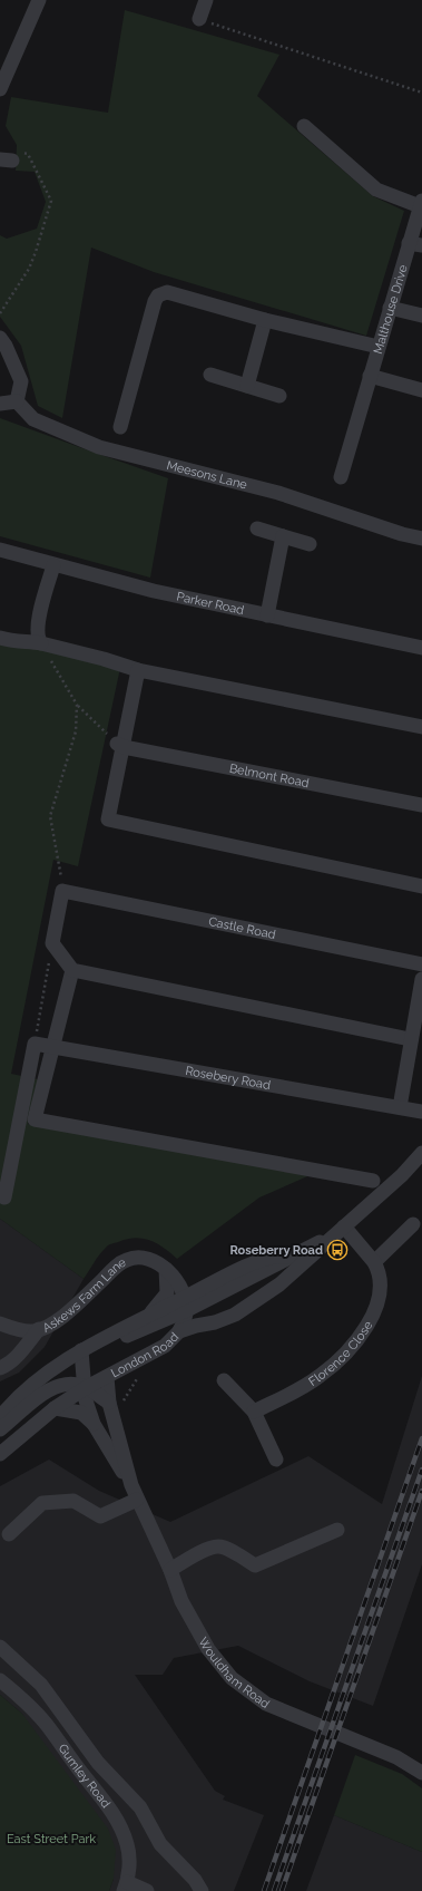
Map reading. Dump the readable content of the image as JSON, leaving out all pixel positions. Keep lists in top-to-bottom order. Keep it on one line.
{"streets":{"street":["Malthouse Drive","Meesons Lane","Parker Road","Belmont Road","Castle Road","Rosebery Road","Askews Farm Lane","Florence Close","London Road","Wouldham Road","Gumley Road"]},"crossings":[["Askews Farm Lane","London Road"],["Florence Close","London Road"],["London Road","Wouldham Road"]],"parks":["East Street Park"],"places":{"bus stop":["Roseberry Road"]}}
